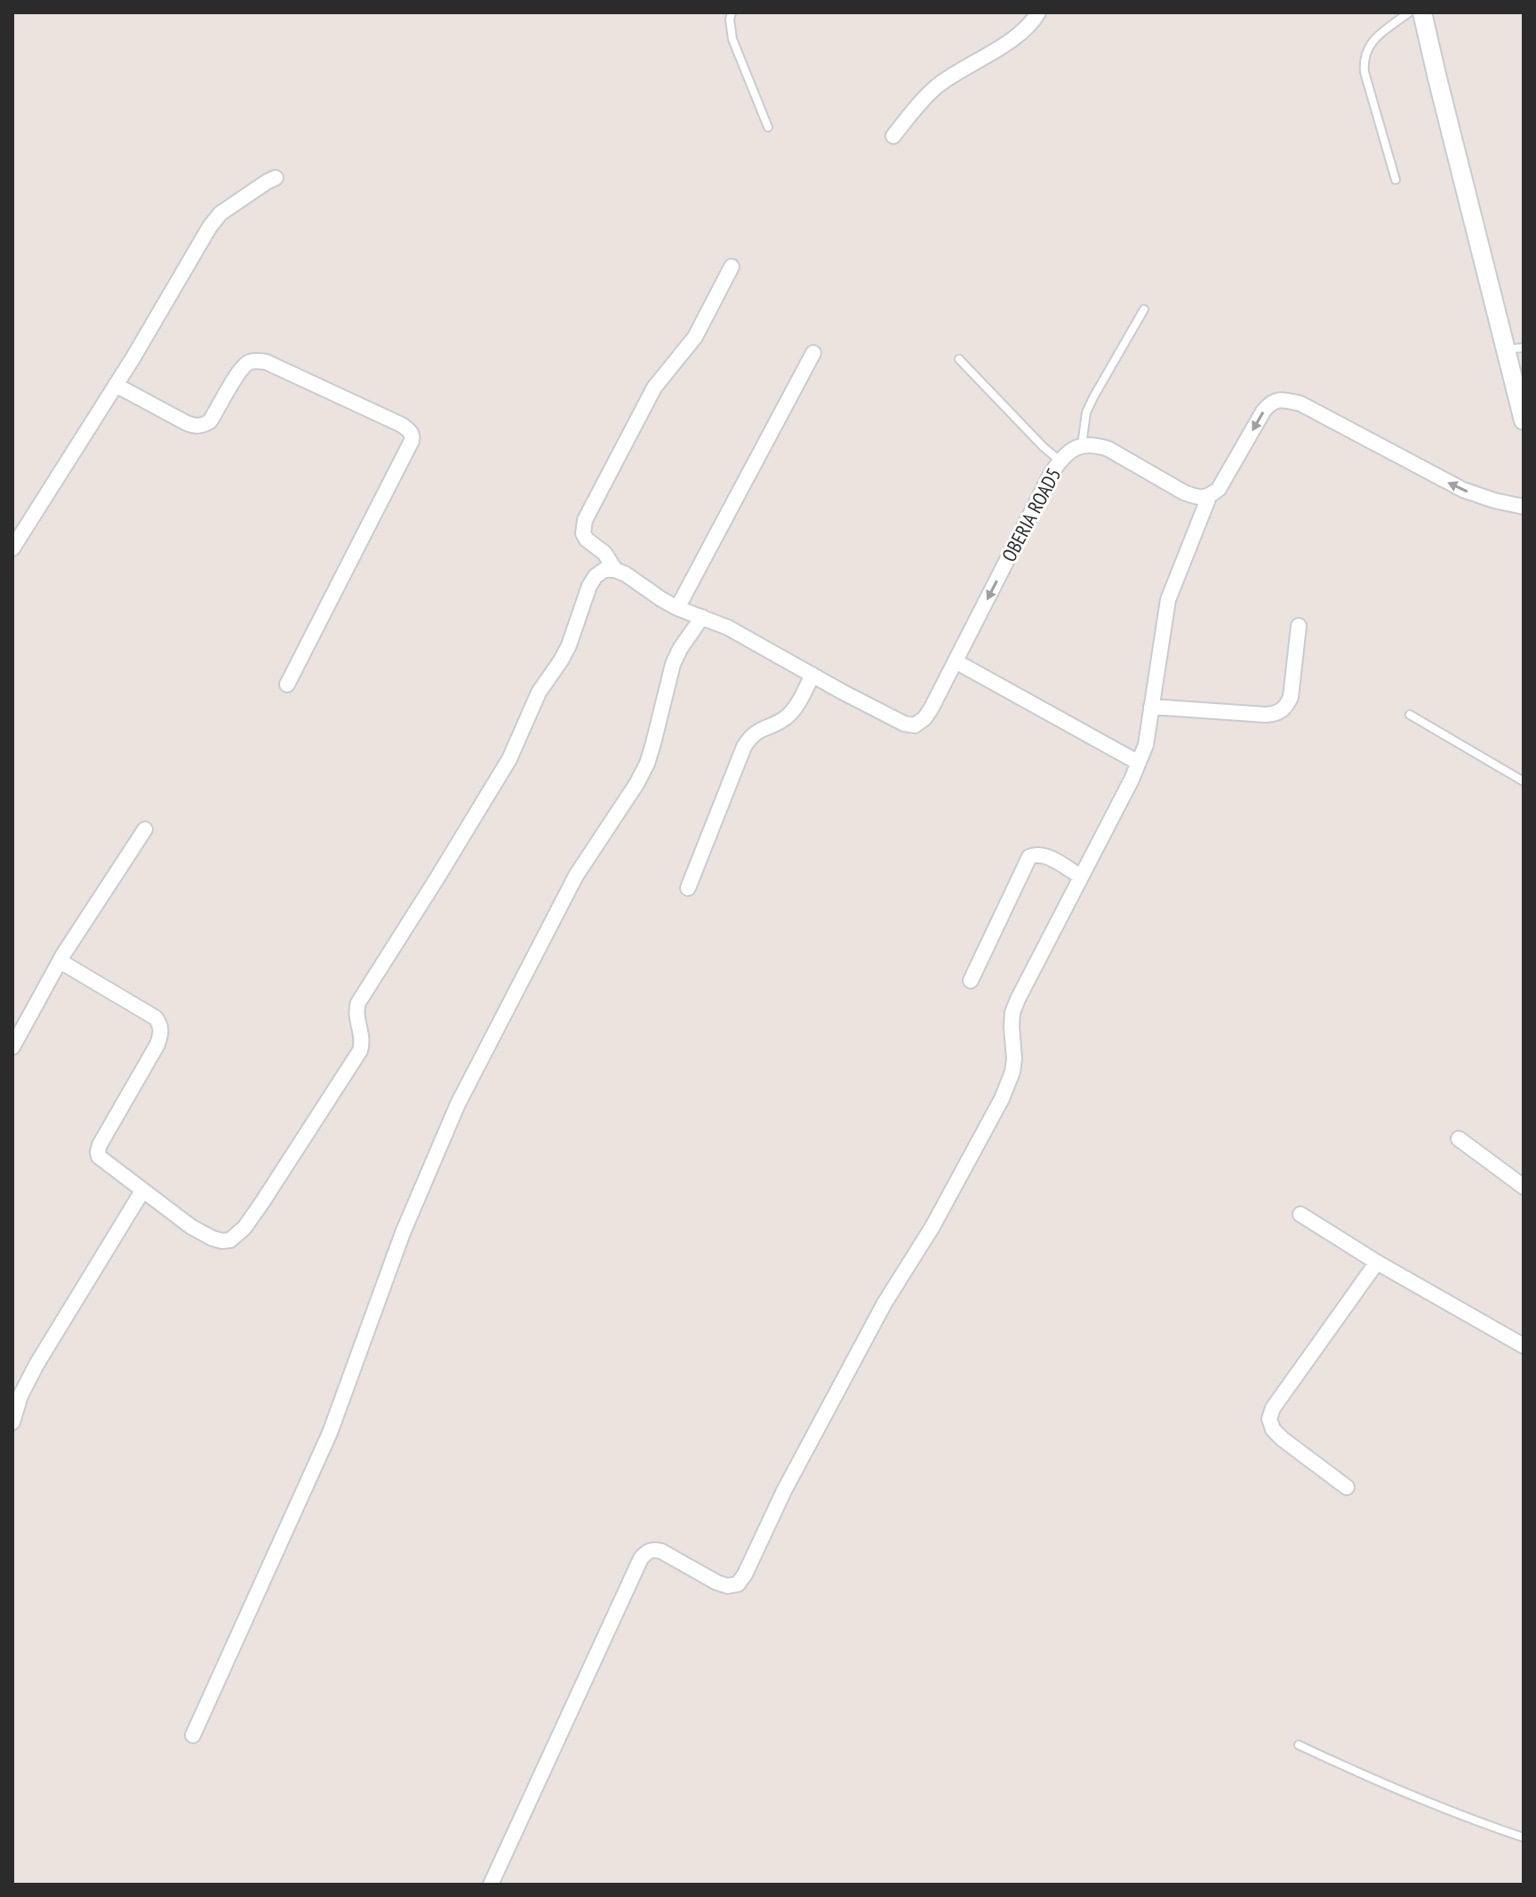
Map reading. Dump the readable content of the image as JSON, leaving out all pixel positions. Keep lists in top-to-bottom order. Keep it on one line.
{"streets":{"street":["OBERIA ROAD5"]},"one_way":["OBERIA ROAD5"]}
